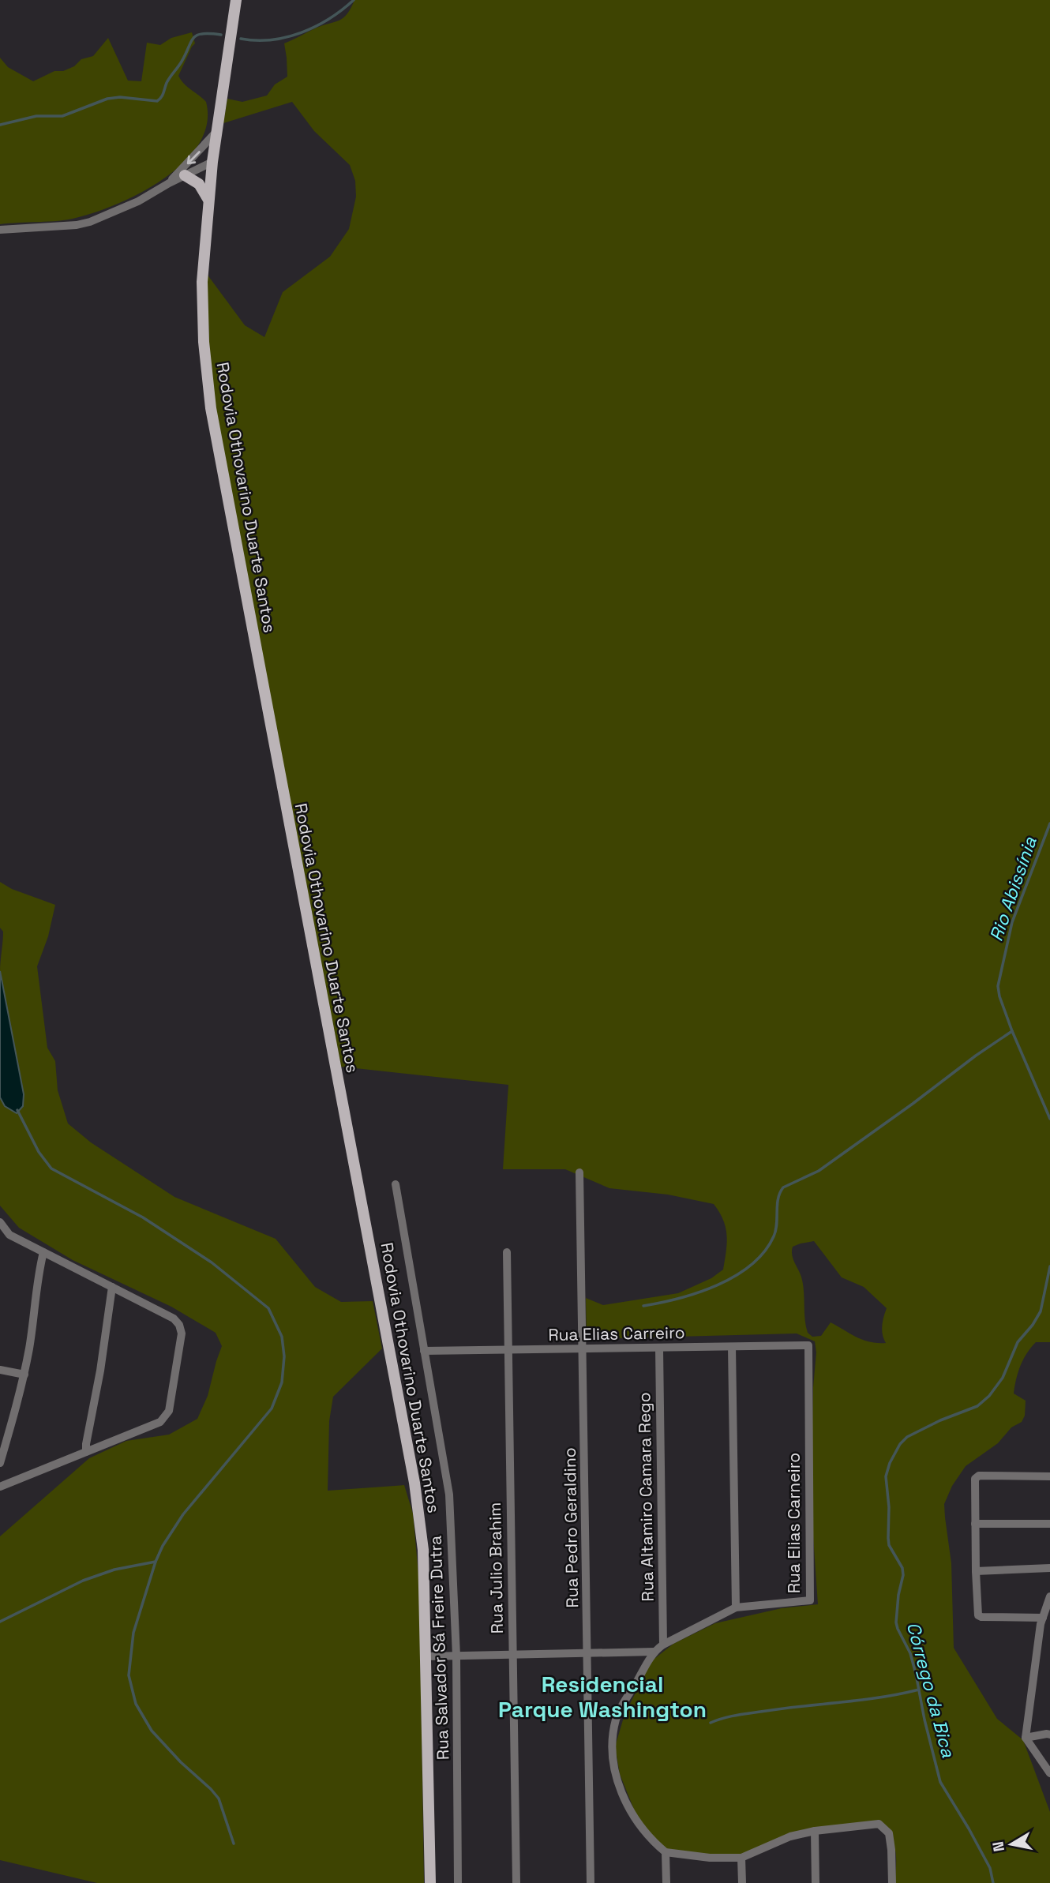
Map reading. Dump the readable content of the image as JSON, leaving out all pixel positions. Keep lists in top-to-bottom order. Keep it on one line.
{"streets":{"main road":["Rodovia Othovarino Duarte Santos"],"street":["Rua Elias Carreiro","Rua Altamiro Camara Rego","Rua Elias Carneiro","Rua Pedro Geraldino","Rua Julio Brahim","Rua Salvador Sá Freire Dutra"]},"crossings":[["Rua Elias Carreiro","Rua Altamiro Camara Rego"],["Rua Elias Carreiro","Rua Elias Carneiro"],["Rua Elias Carreiro","Rua Pedro Geraldino"],["Rua Elias Carreiro","Rua Julio Brahim"],["Rua Elias Carreiro","Rua Salvador Sá Freire Dutra"],["Rua Altamiro Camara Rego","Rua Elias Carneiro"]],"districts":["Residencial Parque Washington"],"water":["Rio Abissínia","Córrego da Bica"],"north":"left"}
